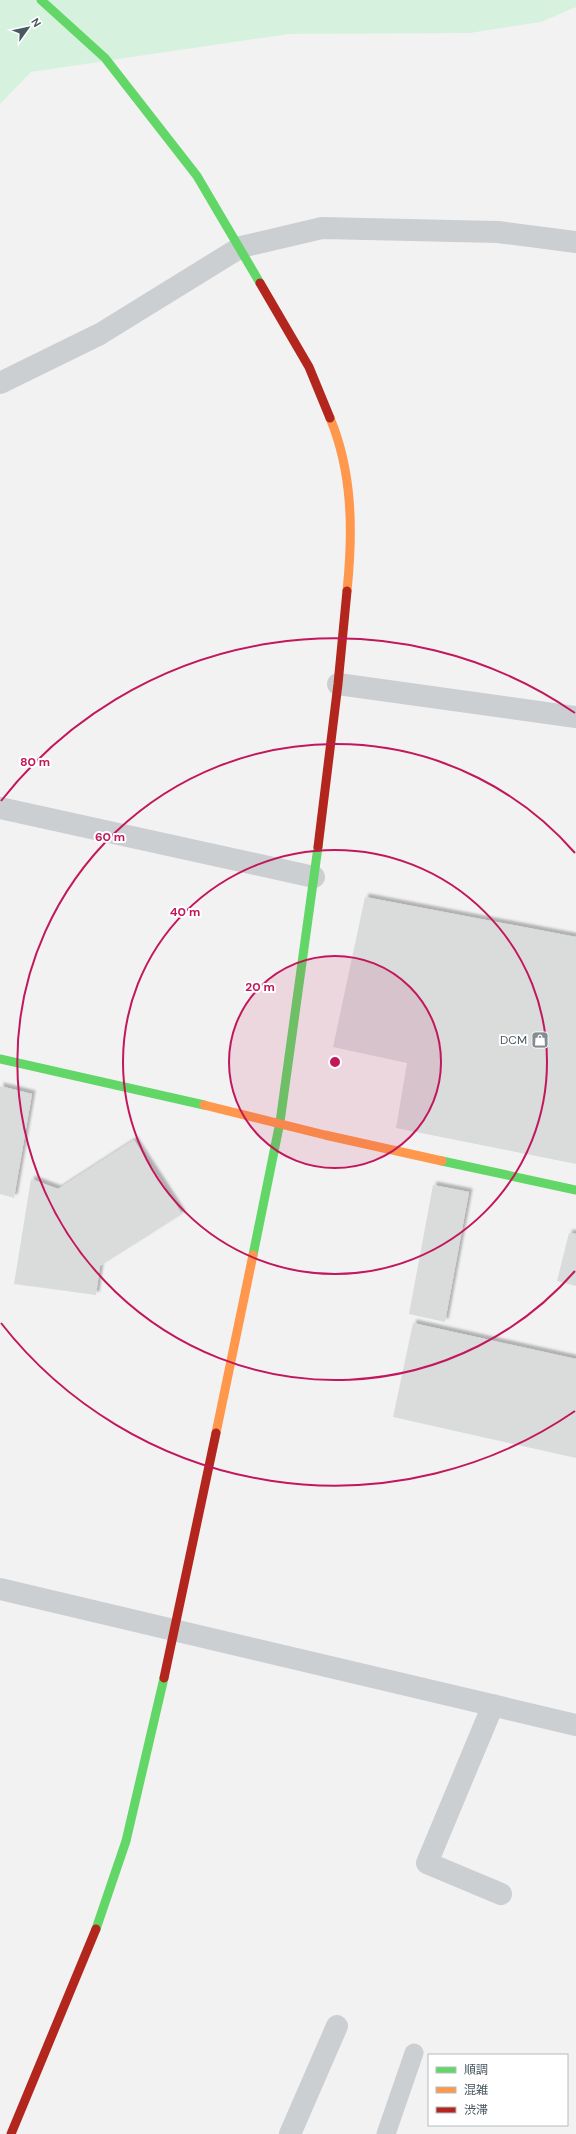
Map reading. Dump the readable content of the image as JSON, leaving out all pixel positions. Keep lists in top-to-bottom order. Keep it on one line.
{"places":{"shop":["DCM"]},"legend":["順調","混雑","渋滞"],"north":"top right","rings":["80 m","60 m","40 m","20 m"]}
